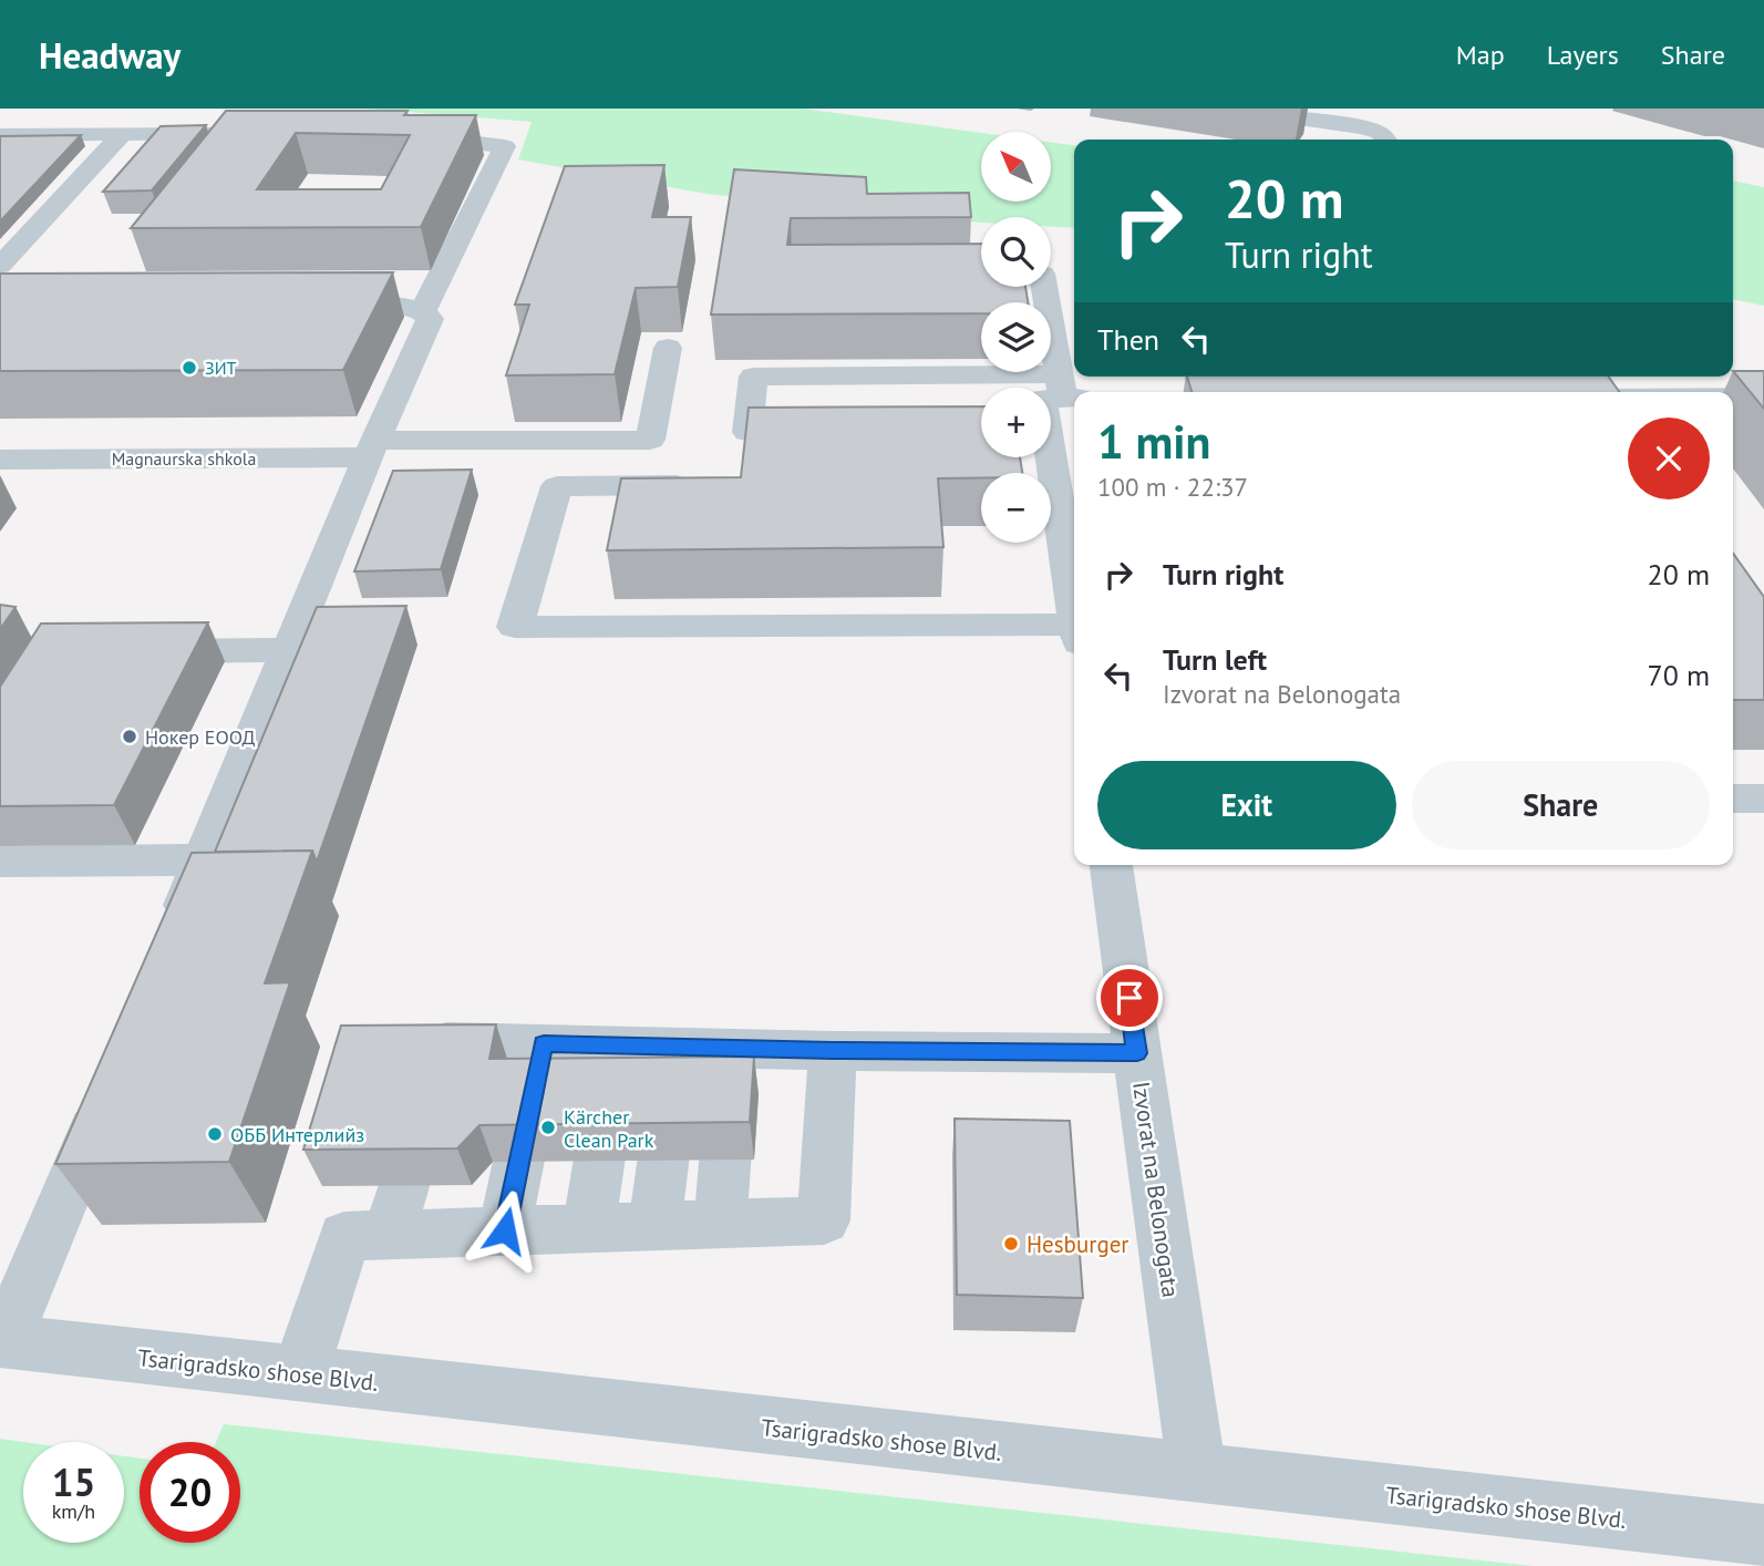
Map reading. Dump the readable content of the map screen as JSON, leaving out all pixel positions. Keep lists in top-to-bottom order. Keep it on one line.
{"streets":{"street":["Magnaurska shkola","Izvorat na Belonogata","Tsarigradsko shose Blvd."]},"crossings":[["Izvorat na Belonogata","Tsarigradsko shose Blvd."]],"places":["ЗИТ","Нокер ЕООД","Kärcher Clean Park","ОББ Интерлийз","Hesburger"],"north":"top left","page":{"header":"Headway","nav":["Map","Layers","Share"],"map_buttons":["+","−"],"turn":["20 m","Turn right"],"then":"Then","heading":["1 min","100 m · 22:37"],"list":[{"name":"Turn right","value":"20 m"},{"name":"Turn left","note":"Izvorat na Belonogata","value":"70 m"}],"buttons":["Exit","Share"],"speed":"15 km/h","limit":"20"}}
